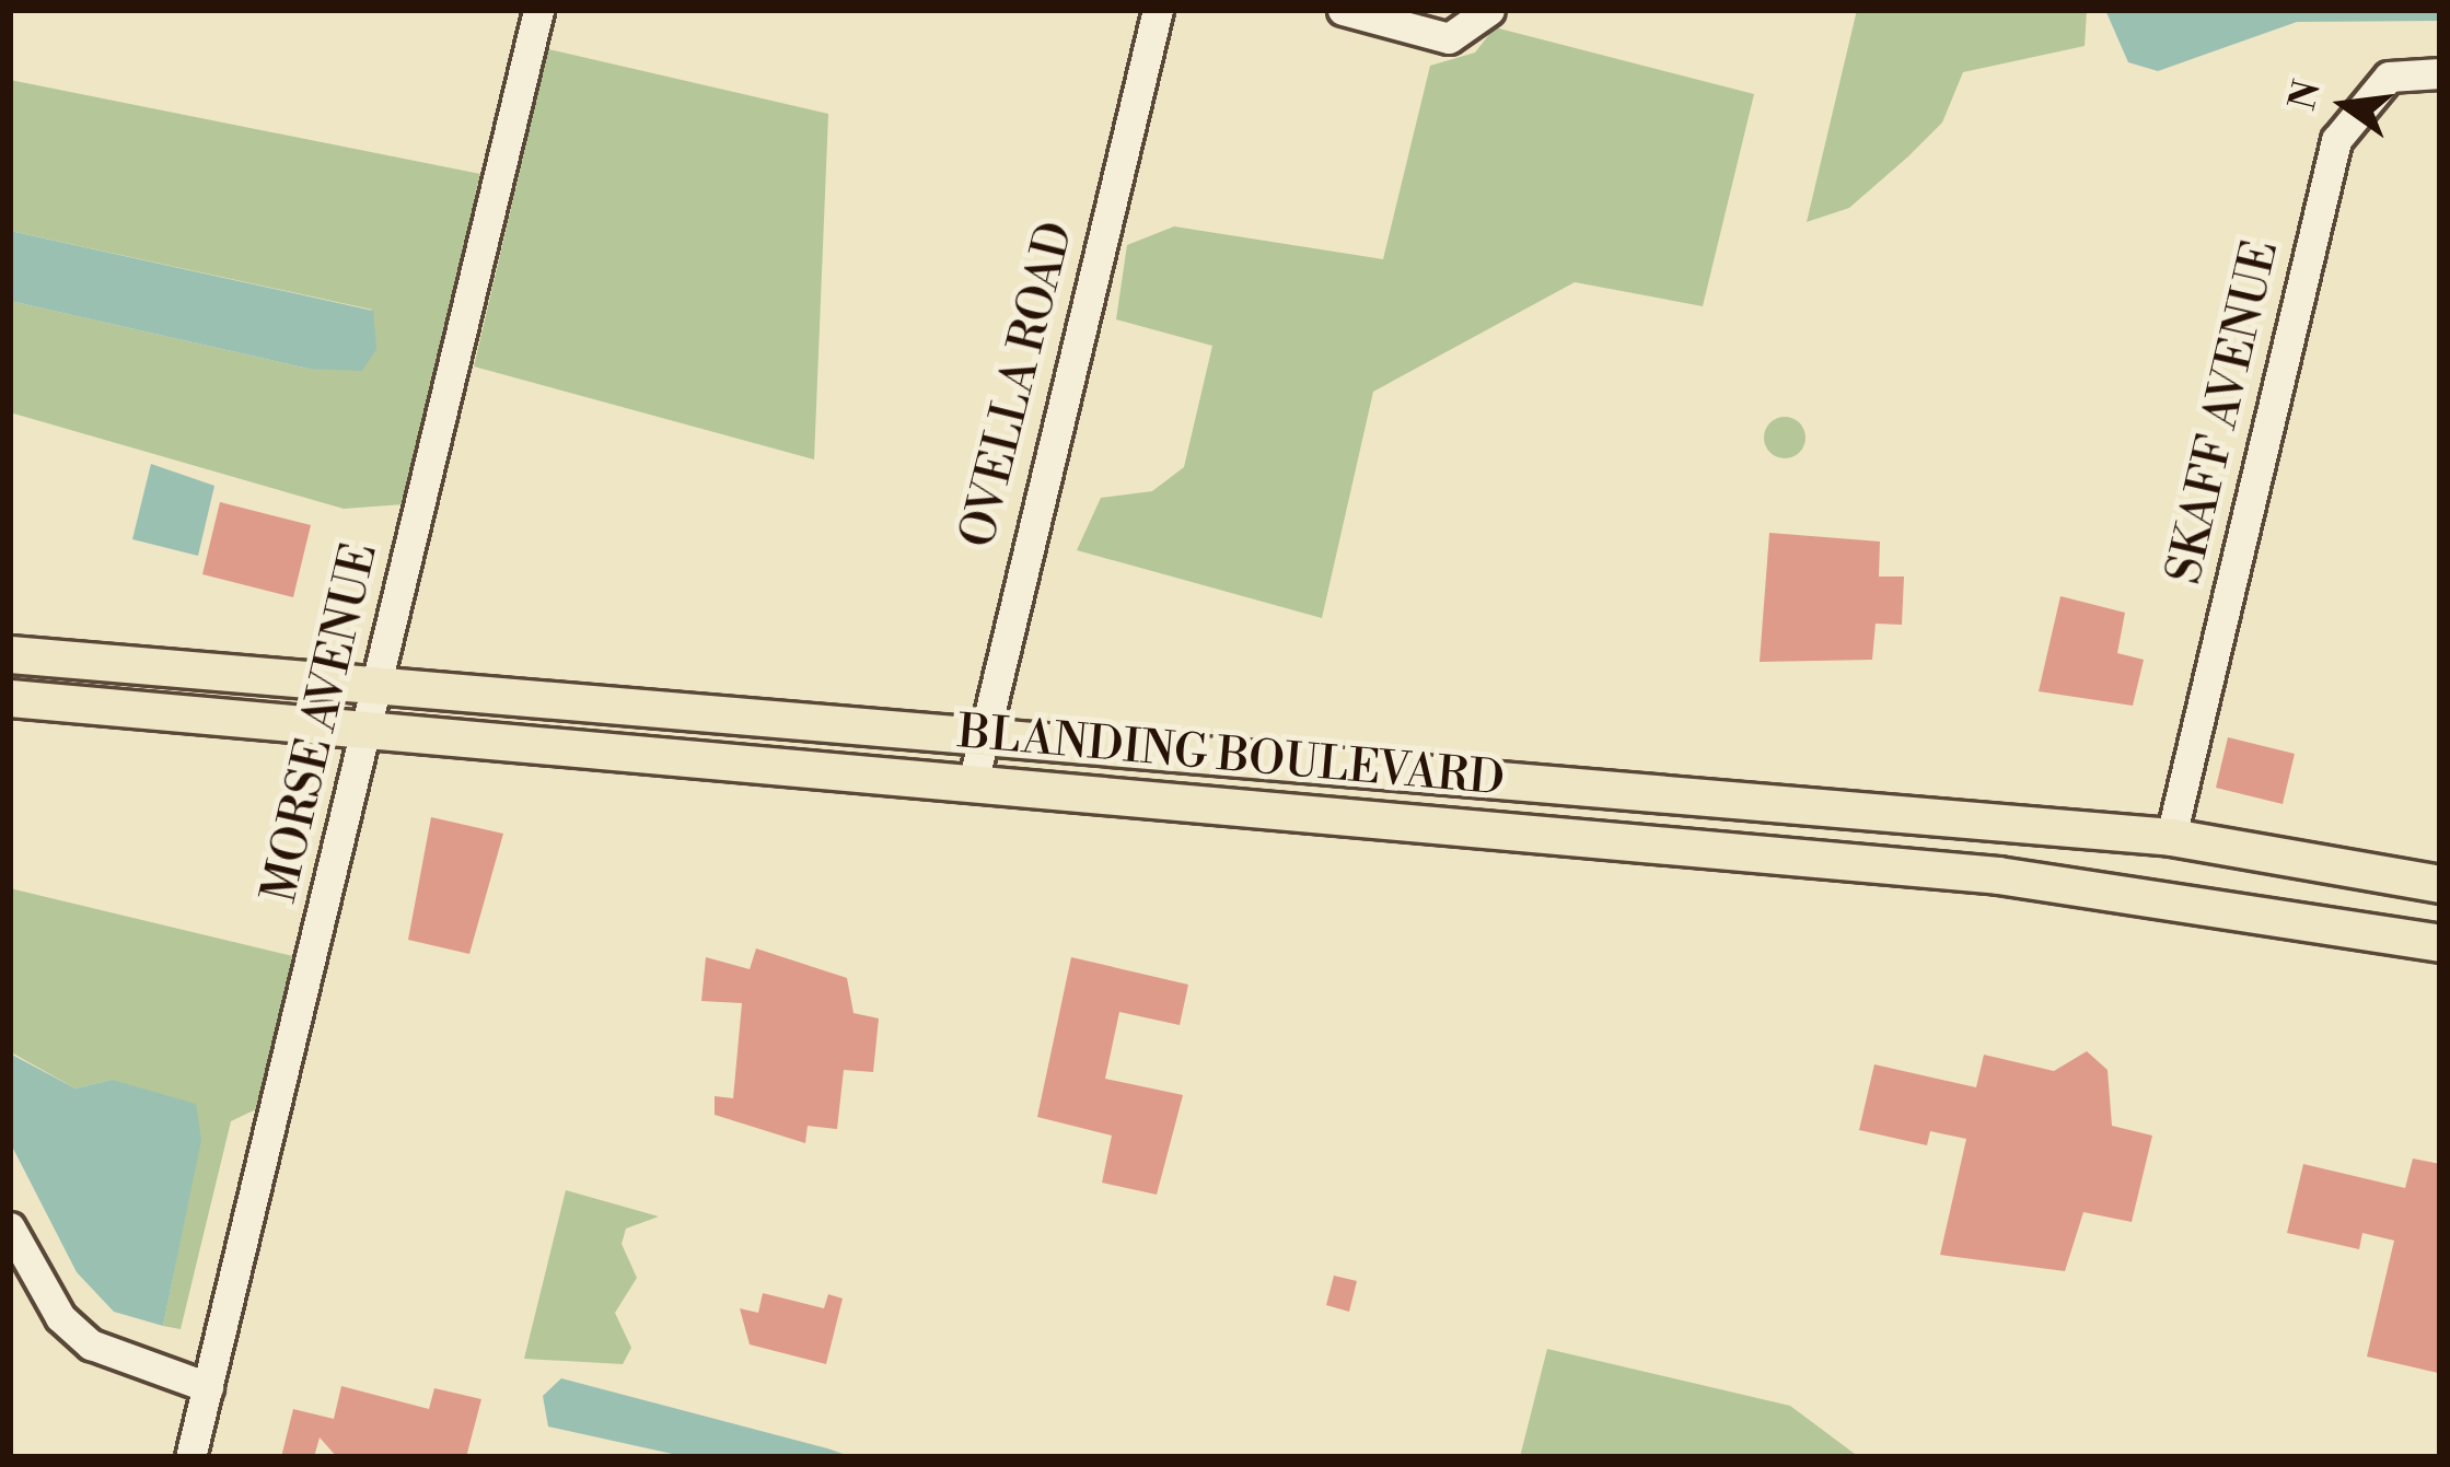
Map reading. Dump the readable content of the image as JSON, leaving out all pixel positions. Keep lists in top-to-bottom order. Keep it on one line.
{"streets":{"main road":["BLANDING BOULEVARD"],"street":["OVELLA ROAD","SKAFF AVENUE","MORSE AVENUE"]},"crossings":[["OVELLA ROAD","BLANDING BOULEVARD"],["SKAFF AVENUE","BLANDING BOULEVARD"],["MORSE AVENUE","BLANDING BOULEVARD"]],"north":"left"}
